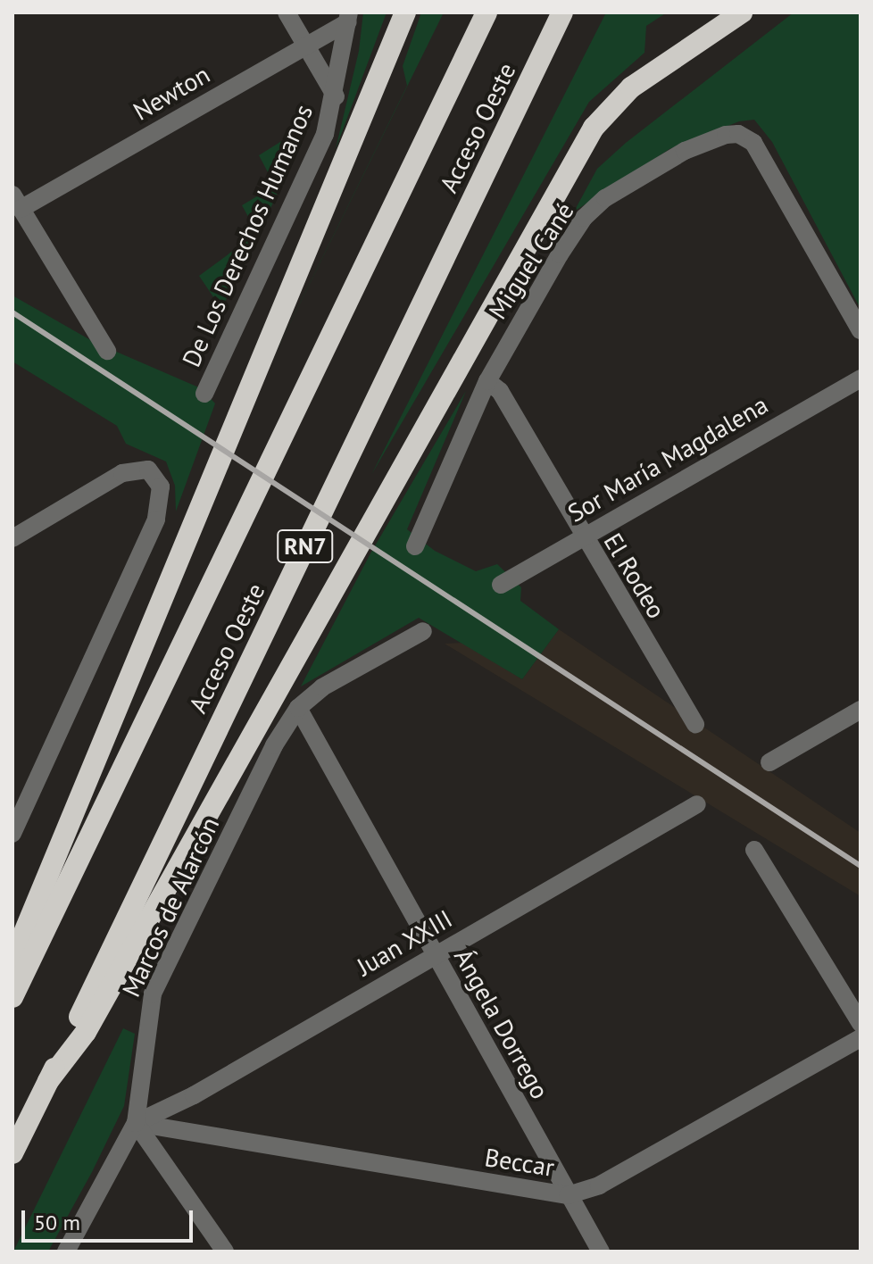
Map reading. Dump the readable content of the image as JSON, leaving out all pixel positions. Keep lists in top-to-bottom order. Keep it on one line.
{"streets":{"highway":["Acceso Oeste","RN7"],"street":["Newton","De Los Derechos Humanos","Miguel Cané","Sor María Magdalena","El Rodeo","Marcos de Alarcón","Juan XXIII","Ángela Dorrego","Beccar"]},"crossings":[["Newton","De Los Derechos Humanos"],["Miguel Cané","El Rodeo"],["Sor María Magdalena","El Rodeo"],["Marcos de Alarcón","Juan XXIII"],["Marcos de Alarcón","Ángela Dorrego"],["Marcos de Alarcón","Beccar"],["Juan XXIII","Ángela Dorrego"],["Juan XXIII","Beccar"],["Ángela Dorrego","Beccar"]],"scale_bar":"50 m"}
